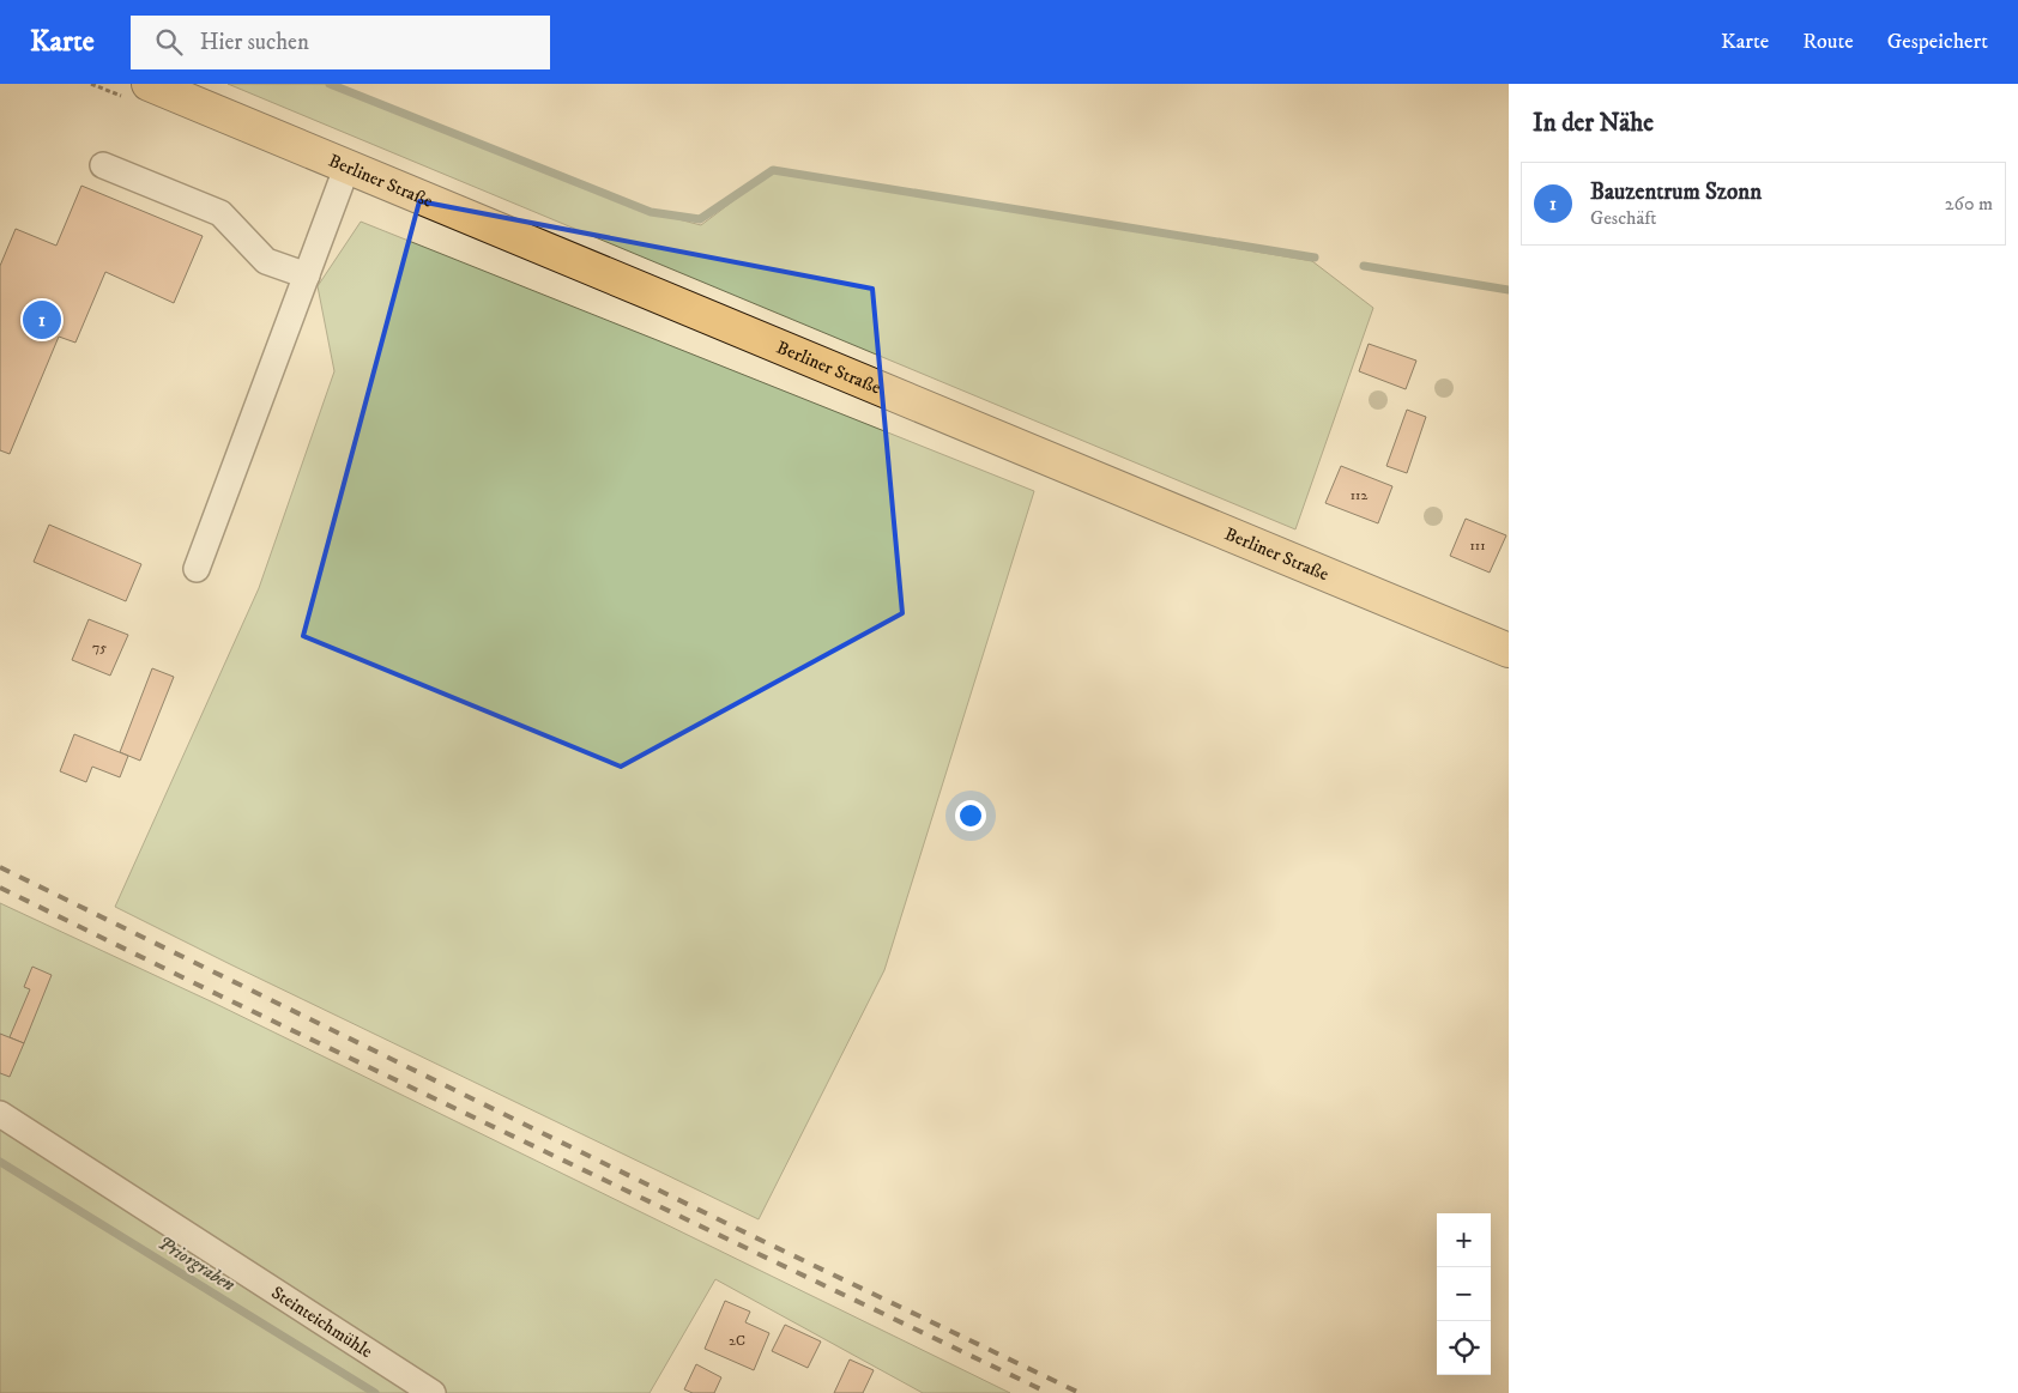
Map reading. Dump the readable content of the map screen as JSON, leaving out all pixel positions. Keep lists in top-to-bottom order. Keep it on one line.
{"streets":{"main road":["Berliner Straße"],"street":["Steinteichmühle"]},"water":["Priorgraben"],"house_numbers":["112","111","75","2C"],"page":{"header":"Karte","search":"Hier suchen","nav":["Karte","Route","Gespeichert"],"heading":"In der Nähe","list":[{"mark":"1","name":"Bauzentrum Szonn","note":"Geschäft","value":"260 m"}],"pins":"1","map_buttons":["+","−"]}}
